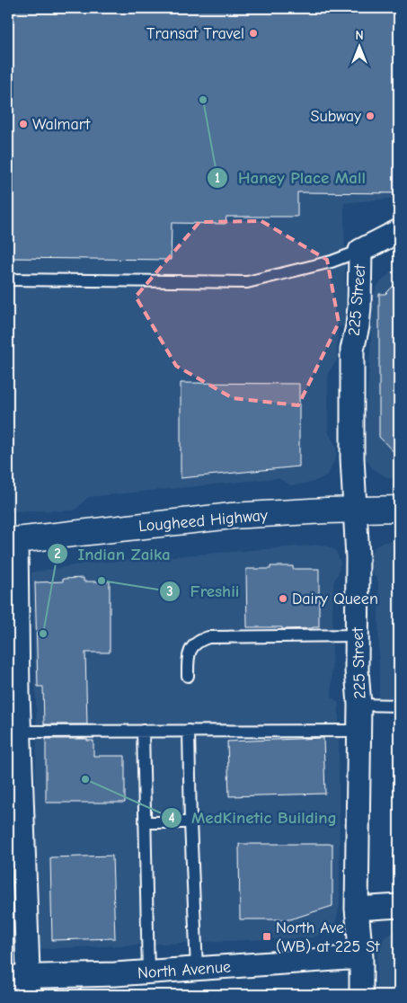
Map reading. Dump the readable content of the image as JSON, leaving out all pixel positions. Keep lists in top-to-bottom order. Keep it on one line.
{"streets":{"main road":["Lougheed Highway"],"street":["225 Street","North Avenue"]},"crossings":[["225 Street","Lougheed Highway"],["225 Street","North Avenue"]],"places":{"other":["Transat Travel","Haney Place Mall","Subway","Walmart","Freshii","Dairy Queen","Indian Zaika","MedKinetic Building"],"transit":["North Ave (WB) at 225 St"]},"north":"top"}
